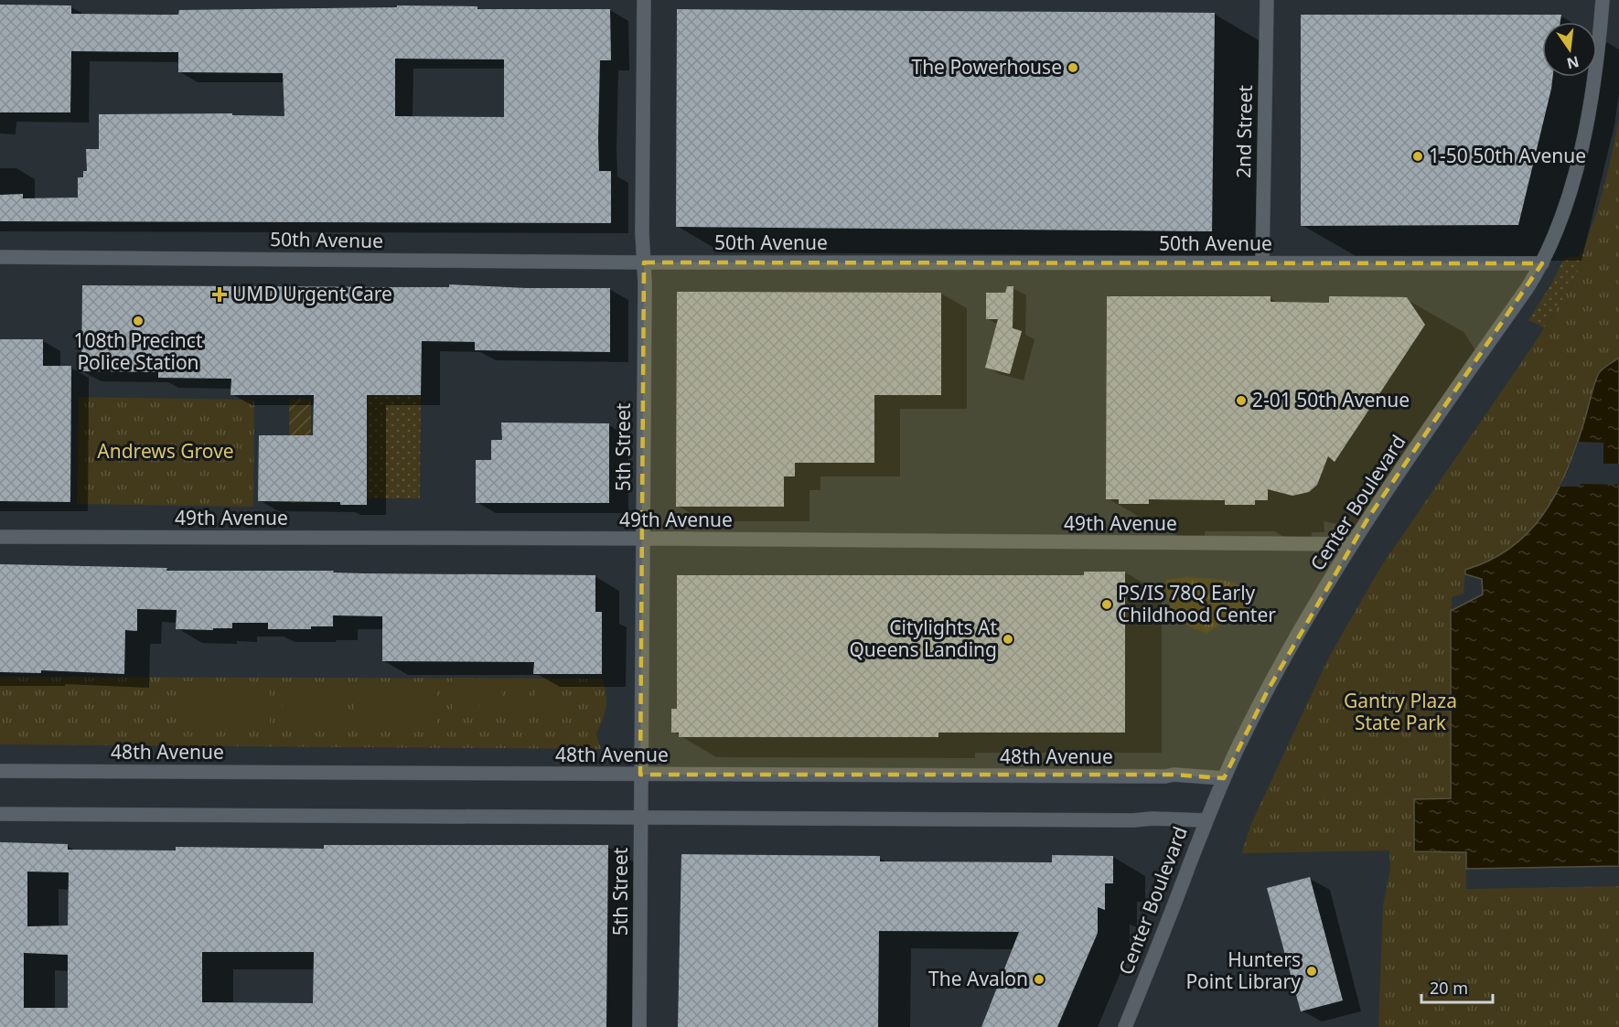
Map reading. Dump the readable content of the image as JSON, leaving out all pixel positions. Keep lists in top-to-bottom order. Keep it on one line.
{"streets":{"street":["2nd Street","50th Avenue","5th Street","Center Boulevard","49th Avenue","48th Avenue"]},"crossings":[["2nd Street","50th Avenue"],["50th Avenue","5th Street"],["50th Avenue","Center Boulevard"],["5th Street","49th Avenue"],["5th Street","48th Avenue"],["Center Boulevard","49th Avenue"],["Center Boulevard","48th Avenue"]],"parks":["Andrews Grove","Gantry Plaza State Park"],"places":{"other":["The Powerhouse","1-50 50th Avenue","108th Precinct Police Station","2-01 50th Avenue","PS/IS 78Q Early Childhood Center","Citylights At Queens Landing","Hunters Point Library","The Avalon"],"health":["UMD Urgent Care"]},"scale_bar":"20 m","north":"bottom"}
